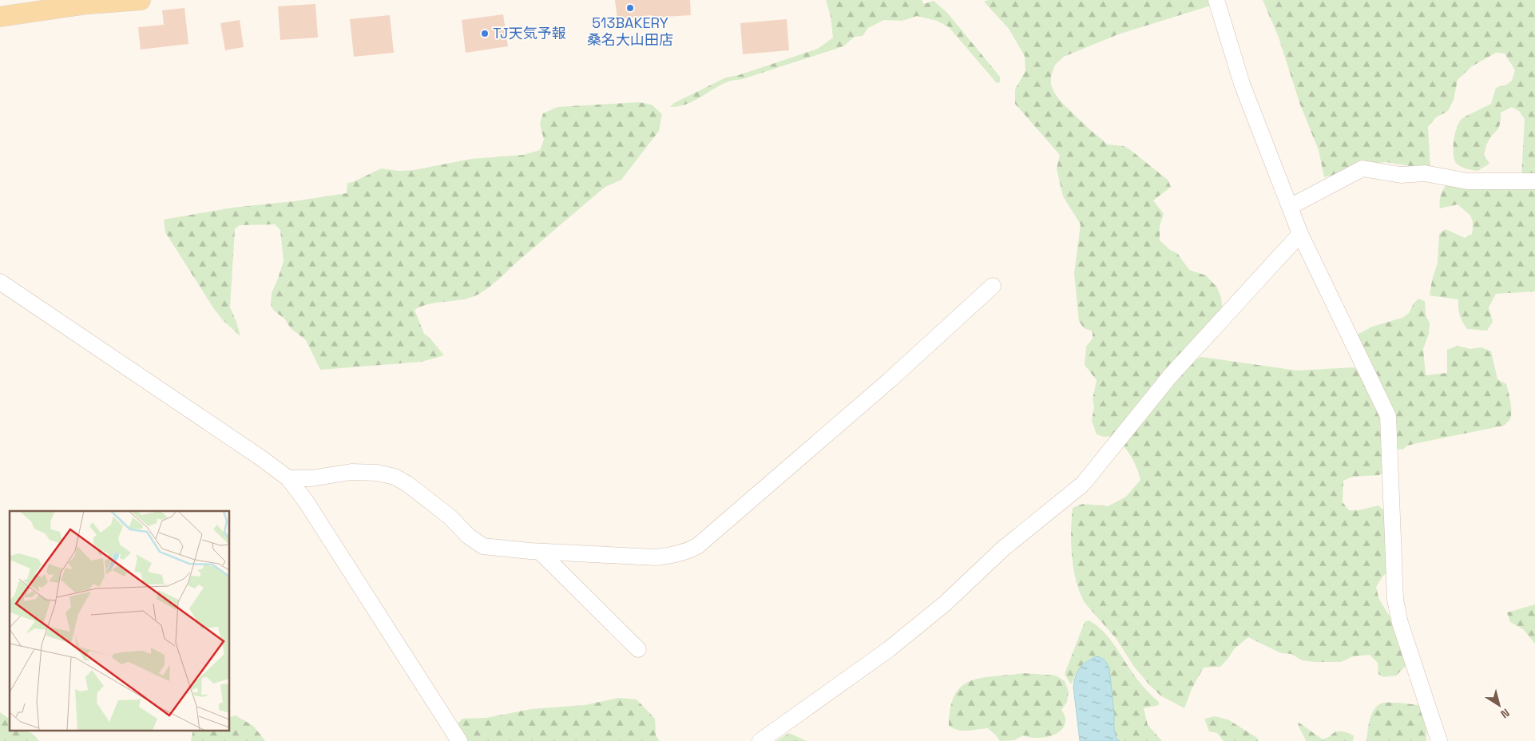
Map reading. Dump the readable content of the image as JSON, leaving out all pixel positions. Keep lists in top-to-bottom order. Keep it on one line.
{"places":["513BAKERY 桑名大山田店","TJ天気予報"],"north":"bottom right"}
